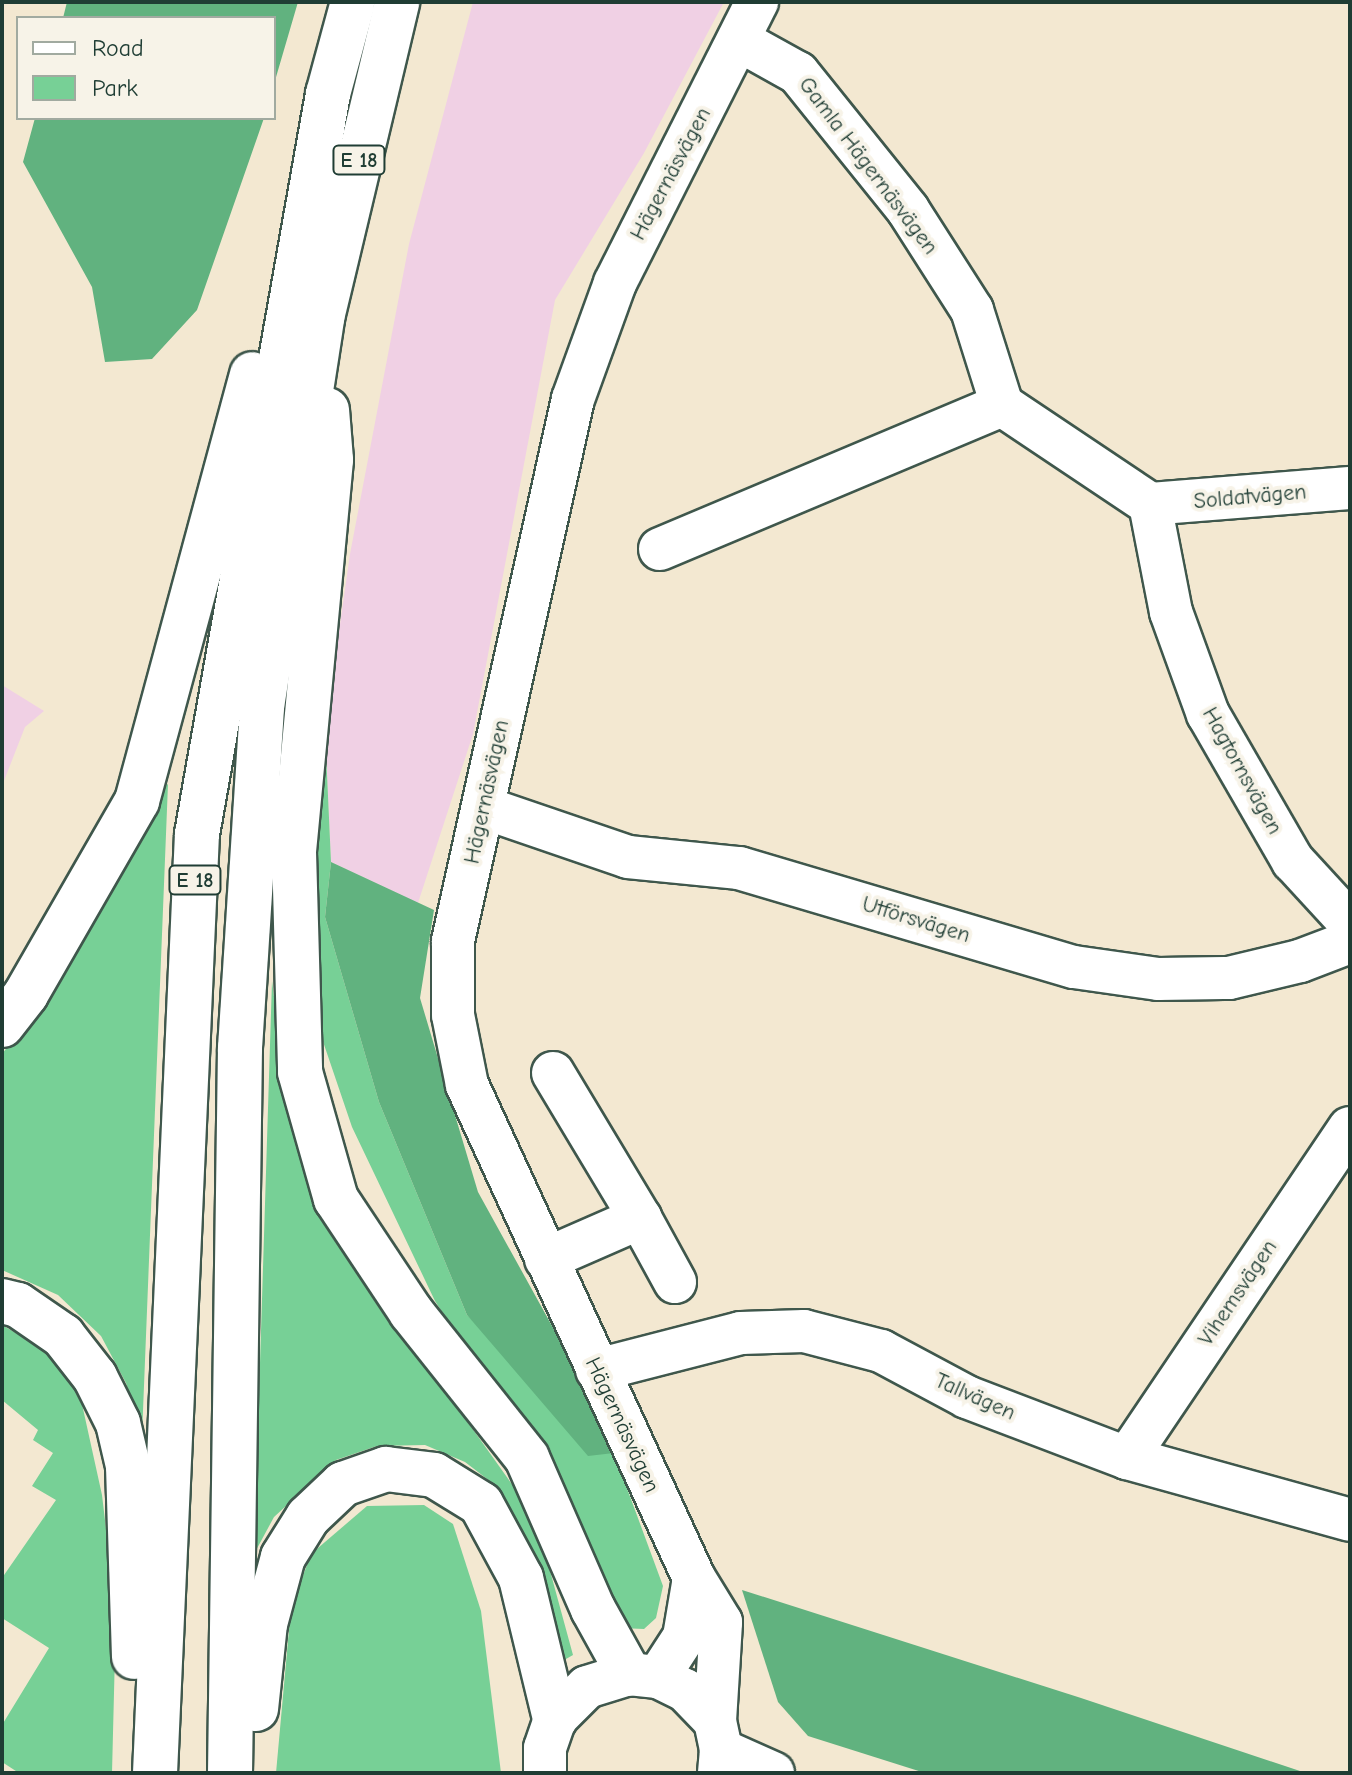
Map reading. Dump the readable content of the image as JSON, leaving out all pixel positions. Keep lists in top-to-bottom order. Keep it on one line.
{"streets":{"highway":["E 18"],"street":["Gamla Hägernäsvägen","Hägernäsvägen","Soldatvägen","Hagtornsvägen","Utförsvägen","Vihemsvägen","Tallvägen"]},"crossings":[["Gamla Hägernäsvägen","Hägernäsvägen"],["Hägernäsvägen","Utförsvägen"],["Hägernäsvägen","Tallvägen"],["Soldatvägen","Hagtornsvägen"],["Vihemsvägen","Tallvägen"]],"legend":["Road","Park"]}
